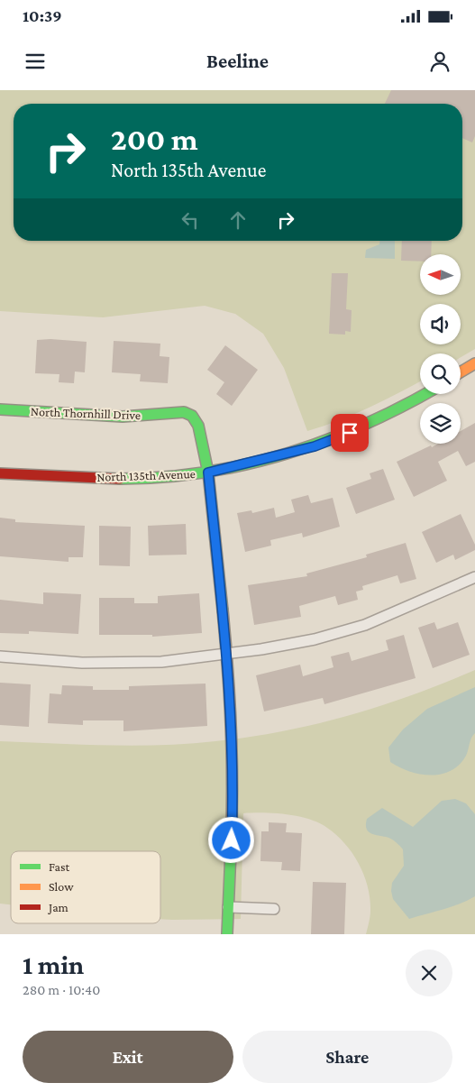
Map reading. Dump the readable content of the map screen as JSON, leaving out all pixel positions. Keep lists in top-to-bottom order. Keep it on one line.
{"streets":{"street":["North Thornhill Drive","North 135th Avenue"]},"crossings":[["North Thornhill Drive","North 135th Avenue"]],"legend":["Fast","Slow","Jam"],"north":"left","page":{"status":"10:39","header":"Beeline","turn":["200 m","North 135th Avenue"],"heading":["1 min","280 m · 10:40"],"buttons":["Exit","Share"]}}
